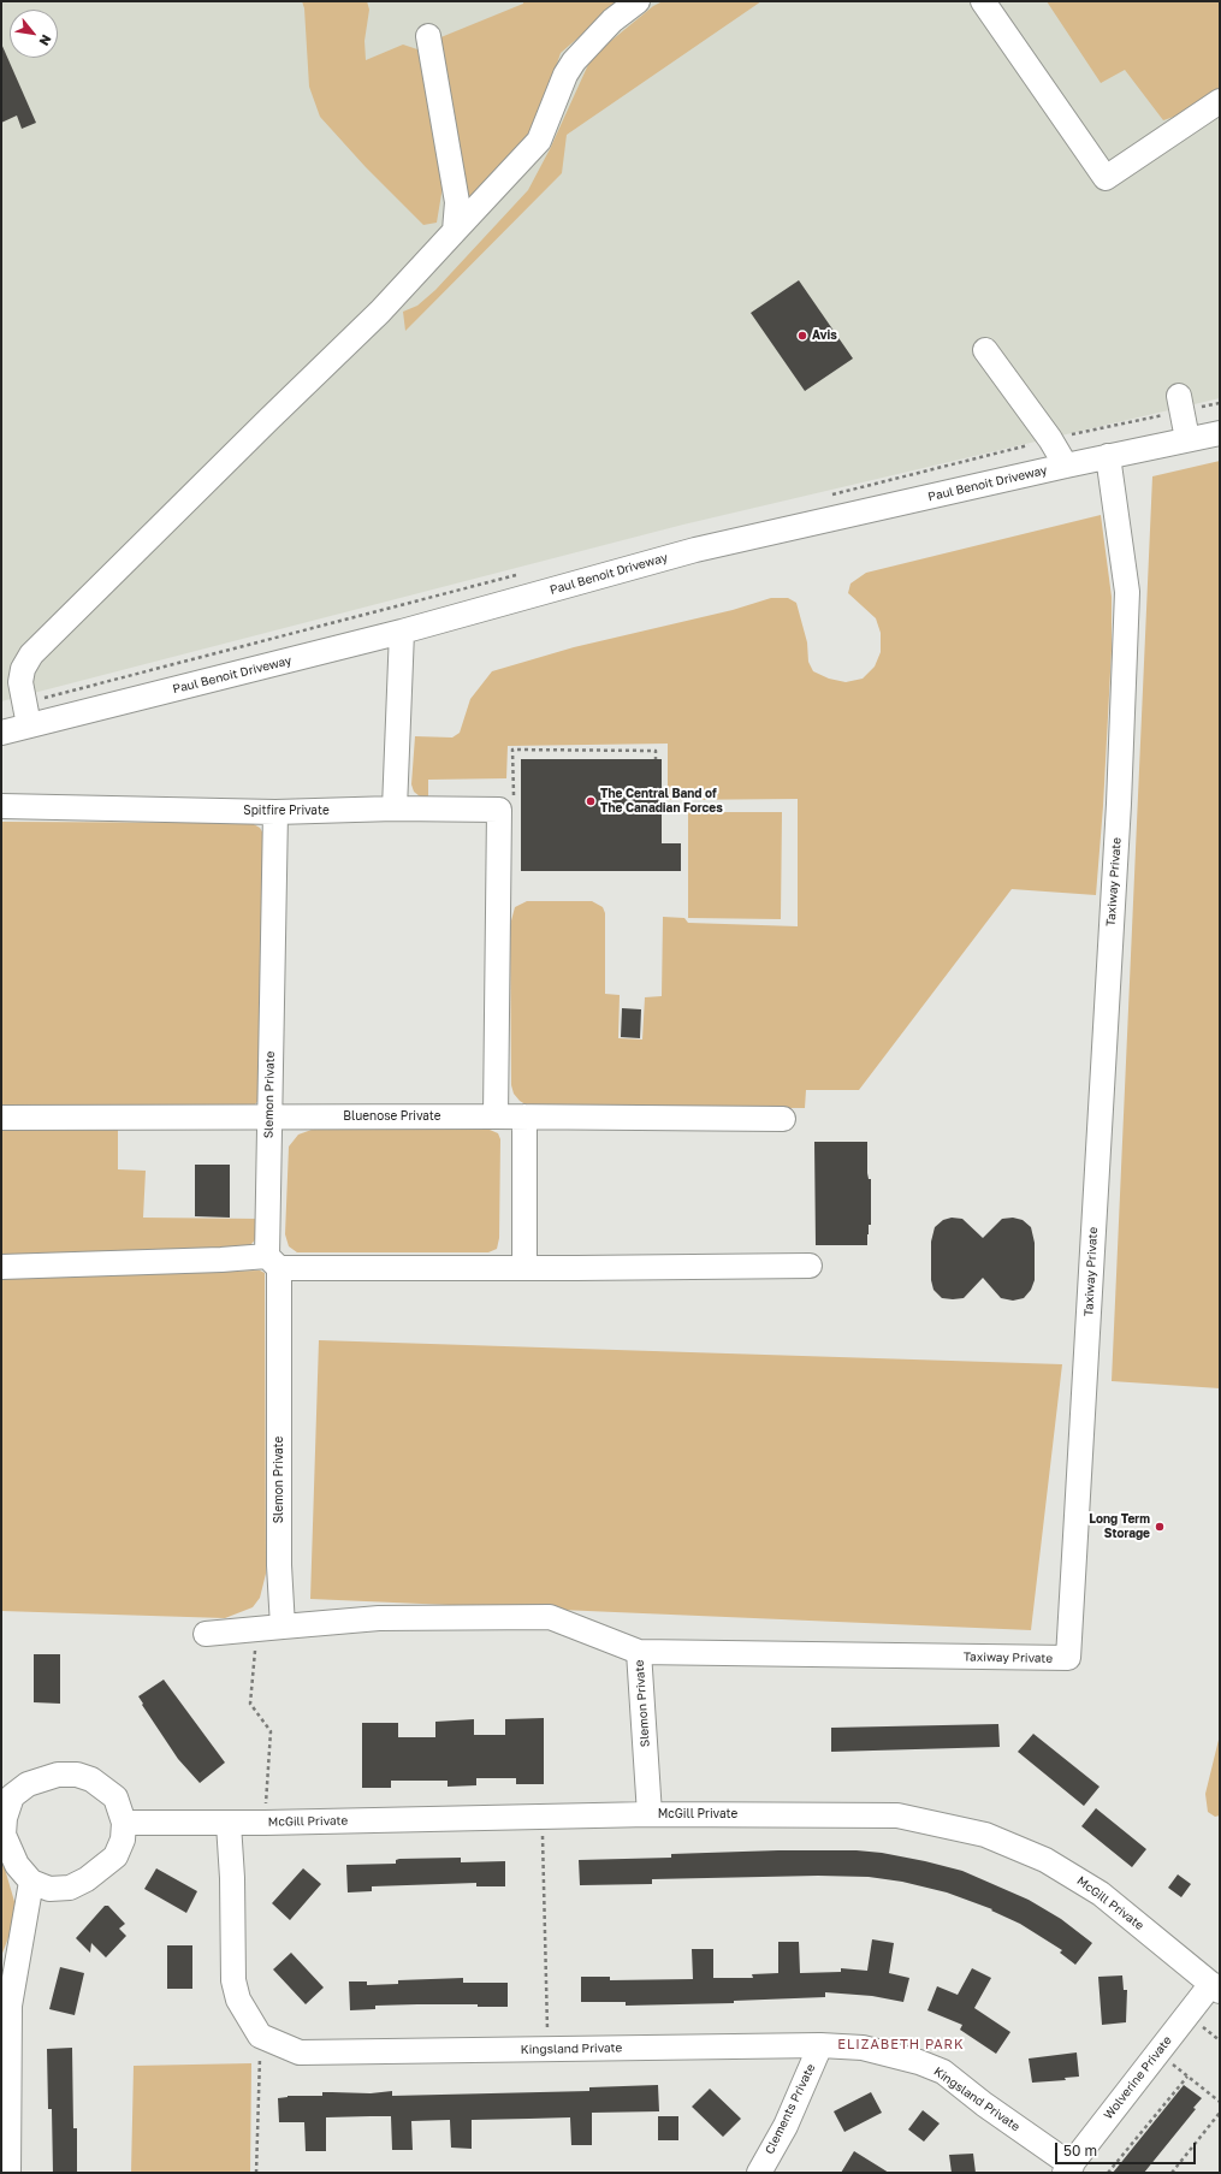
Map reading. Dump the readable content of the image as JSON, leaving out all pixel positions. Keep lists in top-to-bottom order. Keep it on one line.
{"streets":{"street":["Paul Benoit Driveway","Spitfire Private","Taxiway Private","Slemon Private","Bluenose Private","McGill Private","Kingsland Private","Wolverine Private","Clements Private"]},"crossings":[["Paul Benoit Driveway","Taxiway Private"],["Spitfire Private","Slemon Private"],["Taxiway Private","Slemon Private"],["Slemon Private","Bluenose Private"],["Slemon Private","McGill Private"],["McGill Private","Wolverine Private"],["Kingsland Private","Wolverine Private"],["Kingsland Private","Clements Private"]],"districts":["ELIZABETH PARK"],"places":["Avis","The Central Band of The Canadian Forces","Long Term Storage"],"scale_bar":"50 m","north":"bottom right"}
